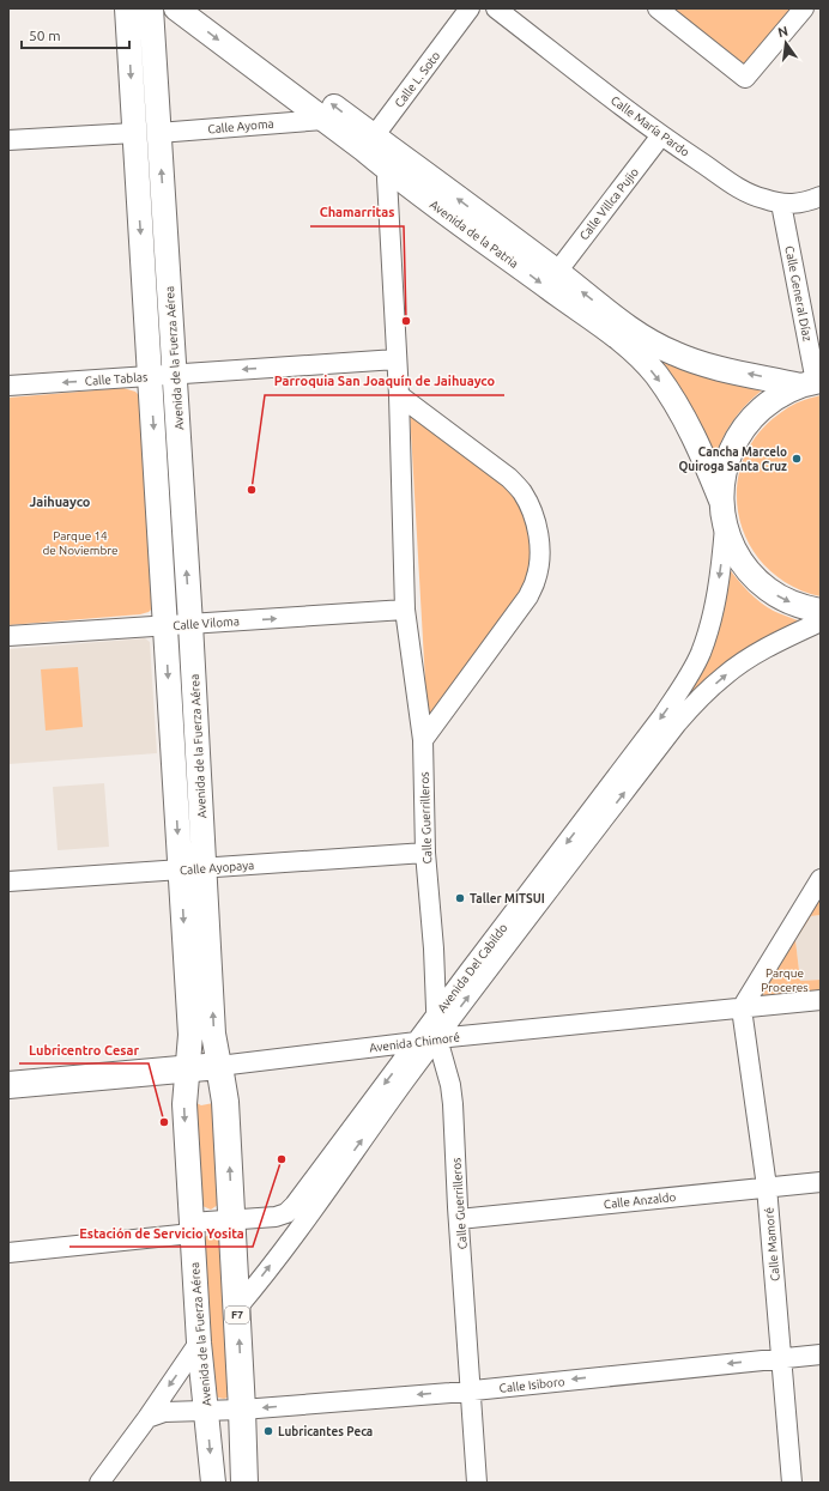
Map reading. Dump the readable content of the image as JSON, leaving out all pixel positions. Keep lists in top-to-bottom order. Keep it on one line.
{"streets":{"highway":["Avenida de la Fuerza Aérea","Avenida Chimoré","F7"],"main road":["Avenida de la Patria"],"street":["Calle L. Soto","Calle Ayoma","Calle María Pardo","Calle Villca Pujio","Calle General Díaz","Calle Tablas","Calle Viloma","Calle Guerrilleros","Calle Ayopaya","Avenida Del Cabildo","Calle Anzaldo","Calle Mamoré","Calle Isiboro"]},"crossings":[["Calle L. Soto","Avenida de la Patria"],["Calle Ayoma","Avenida de la Patria"],["Calle Ayoma","Avenida de la Fuerza Aérea"],["Calle María Pardo","Calle Villca Pujio"],["Calle María Pardo","Calle General Díaz"],["Calle Villca Pujio","Avenida de la Patria"],["Avenida de la Patria","Calle General Díaz"],["Avenida de la Patria","Calle Guerrilleros"],["Avenida de la Fuerza Aérea","Calle Tablas"],["Avenida de la Fuerza Aérea","Calle Viloma"],["Avenida de la Fuerza Aérea","Calle Ayopaya"],["Avenida de la Fuerza Aérea","Avenida Del Cabildo"],["Avenida de la Fuerza Aérea","Avenida Chimoré"],["Avenida de la Fuerza Aérea","Calle Isiboro"],["Calle Tablas","Calle Guerrilleros"],["Calle Viloma","Calle Guerrilleros"],["Calle Guerrilleros","Calle Ayopaya"],["Calle Guerrilleros","Avenida Del Cabildo"],["Calle Guerrilleros","Avenida Chimoré"],["Calle Guerrilleros","Calle Anzaldo"],["Calle Guerrilleros","Calle Isiboro"],["Avenida Del Cabildo","Avenida Chimoré"],["Avenida Chimoré","Calle Mamoré"],["Calle Anzaldo","Calle Mamoré"],["Calle Mamoré","Calle Isiboro"]],"one_way":["Calle Tablas","Calle Viloma","Calle Isiboro"],"districts":["Jaihuayco"],"parks":["Parque 14 de Noviembre","Parque Proceres"],"places":["Chamarritas","Cancha Marcelo Quiroga Santa Cruz","Parroquia San Joaquín de Jaihuayco","Taller MITSUI","Lubricentro Cesar","Estación de Servicio Yosita","Lubricantes Peca"],"scale_bar":"50 m","north":"top"}
